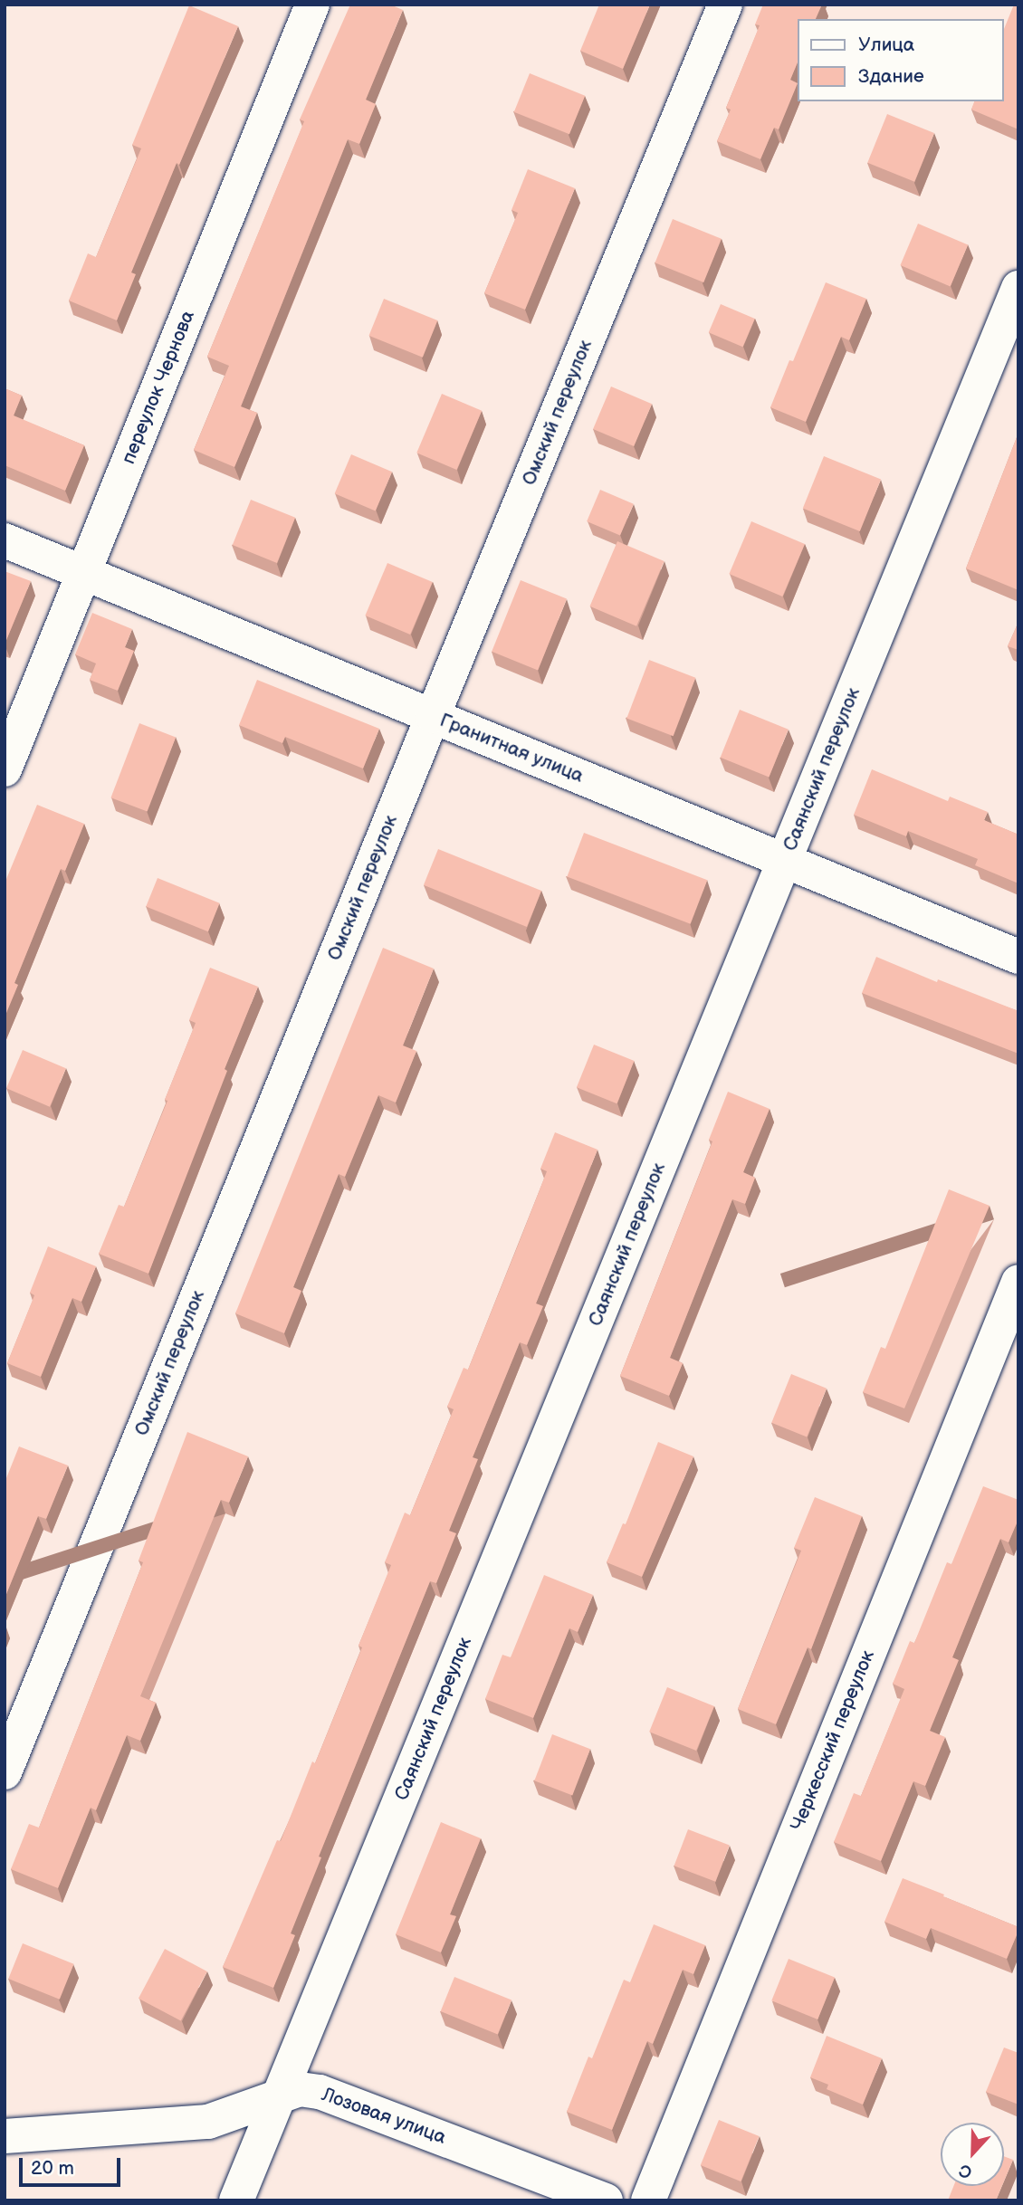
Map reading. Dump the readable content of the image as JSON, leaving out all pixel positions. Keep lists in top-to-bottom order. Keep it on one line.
{"streets":{"street":["переулок Чернова","Омский переулок","Гранитная улица","Саянский переулок","Черкесский переулок","Лозовая улица"]},"crossings":[["переулок Чернова","Гранитная улица"],["Омский переулок","Гранитная улица"],["Гранитная улица","Саянский переулок"],["Саянский переулок","Лозовая улица"]],"legend":["Улица","Здание"],"scale_bar":"20 m","north":"bottom"}
